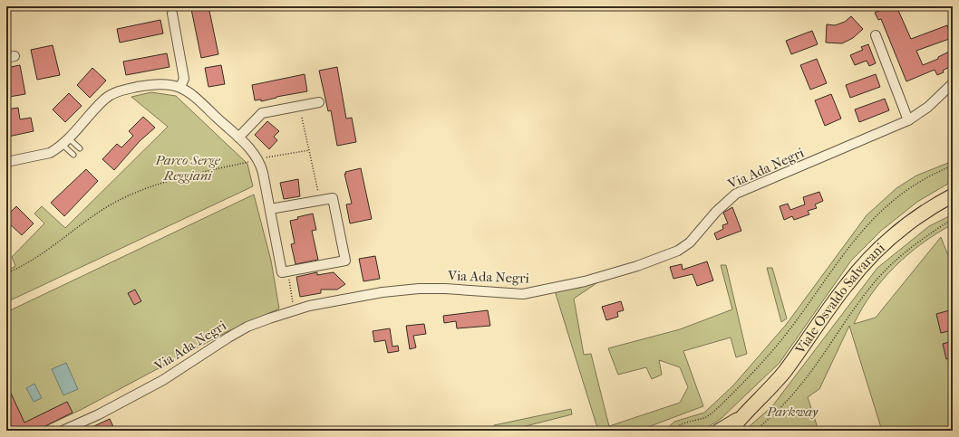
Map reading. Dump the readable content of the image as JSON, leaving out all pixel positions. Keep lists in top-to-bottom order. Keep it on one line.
{"streets":{"main road":["Viale Osvaldo Salvarani"],"street":["Via Ada Negri"]},"parks":["Parco Serge Reggiani","Parkway"]}
